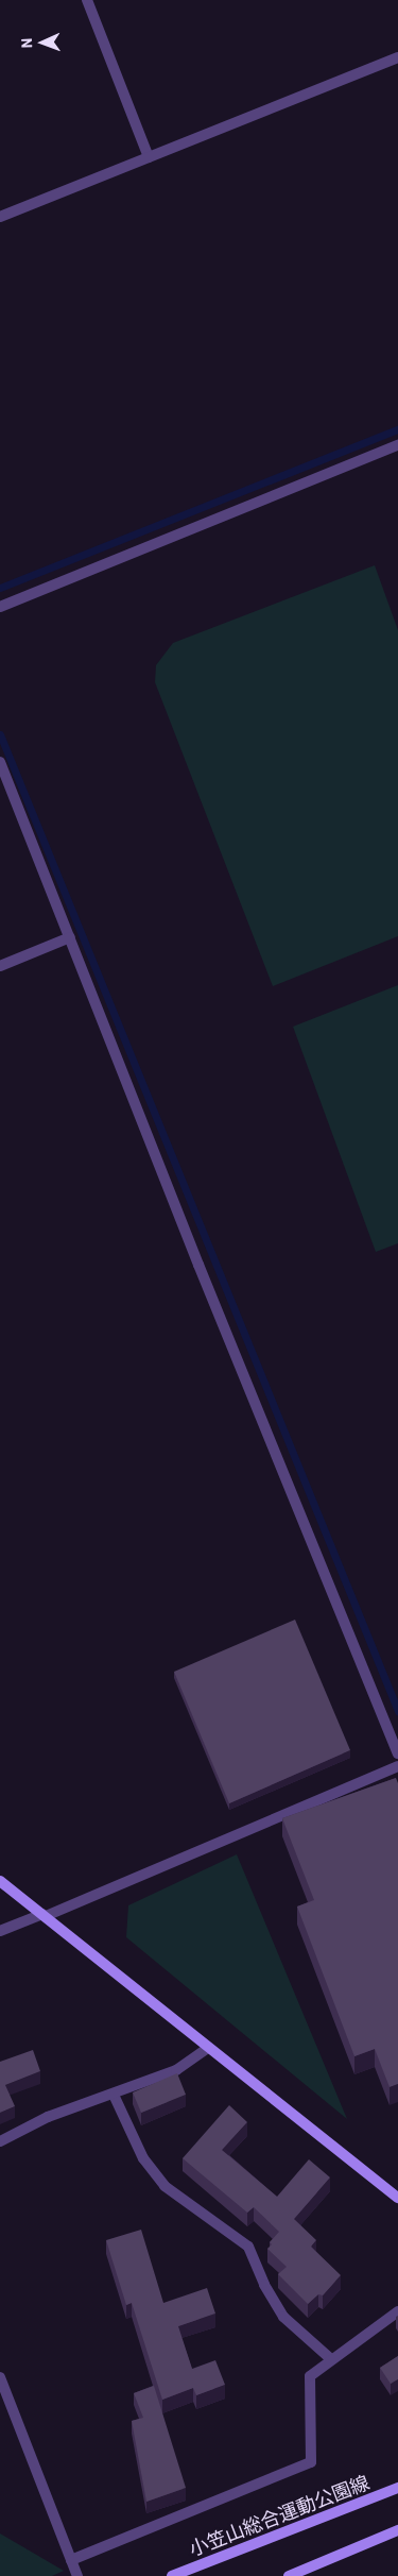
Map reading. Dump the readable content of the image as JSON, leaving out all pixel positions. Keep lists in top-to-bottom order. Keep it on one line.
{"streets":{"street":["小笠山総合運動公園線"]},"north":"left"}
